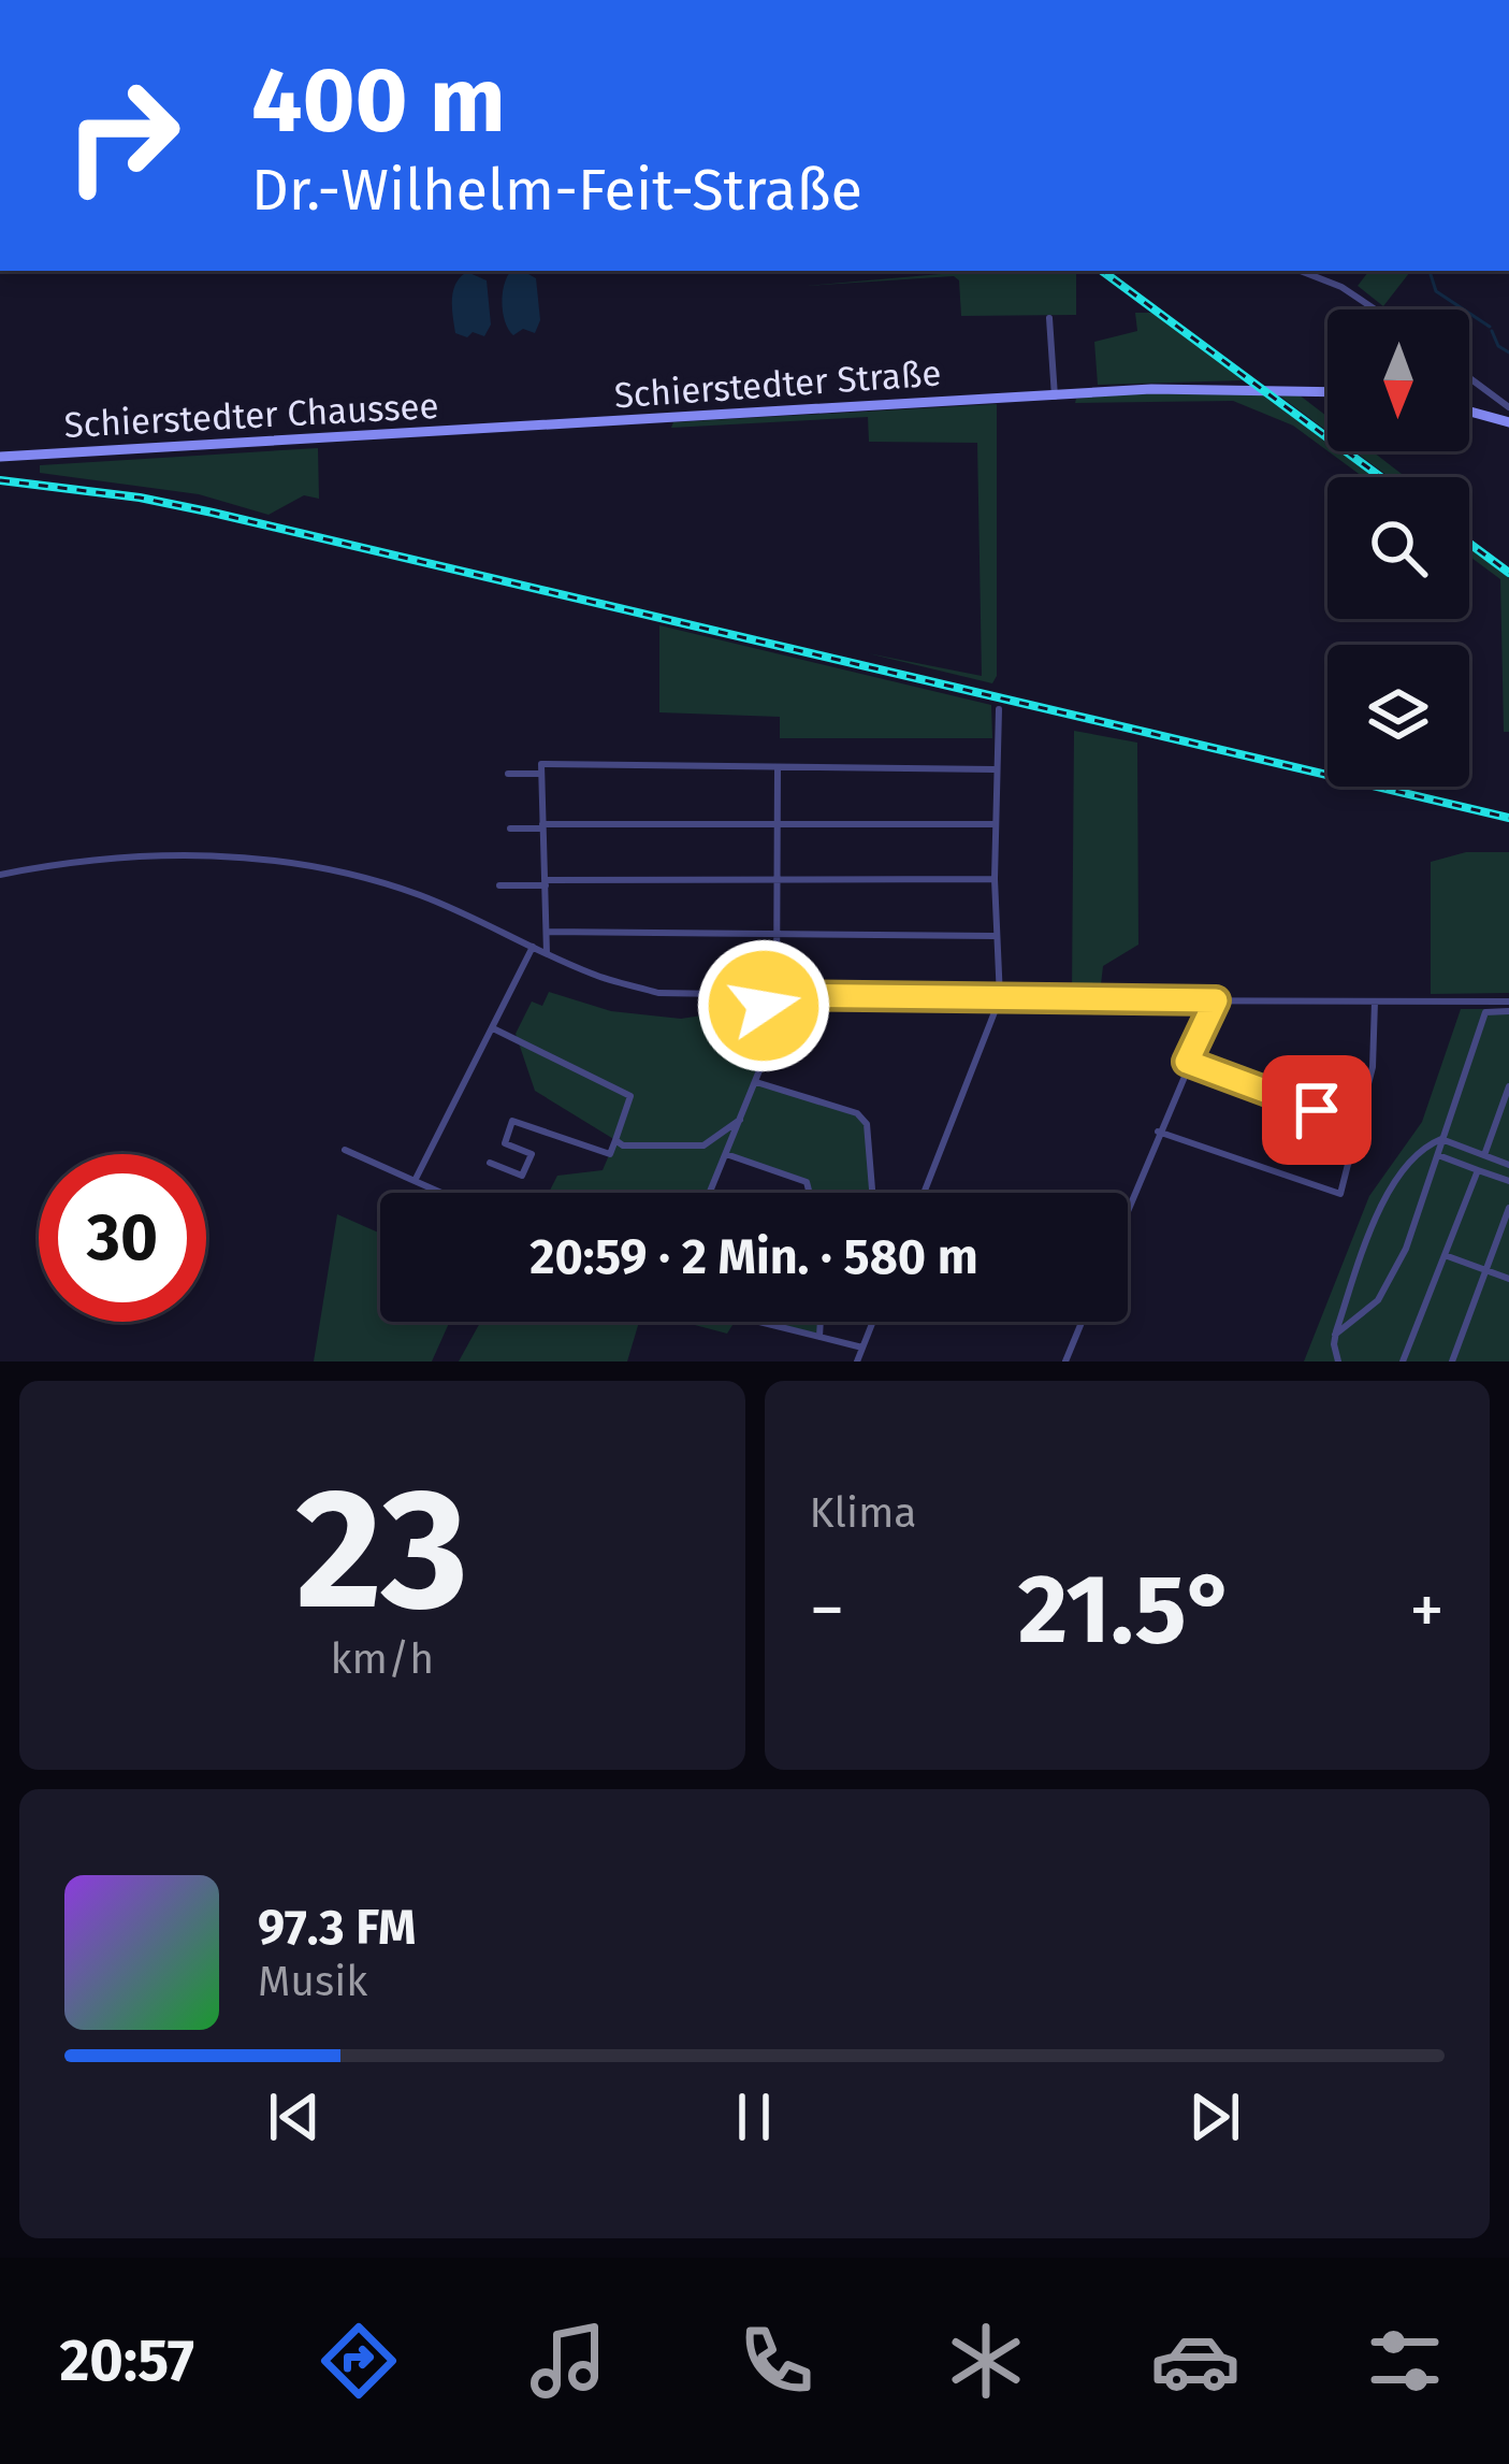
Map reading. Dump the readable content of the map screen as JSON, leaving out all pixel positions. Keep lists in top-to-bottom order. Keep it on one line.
{"streets":{"street":["Schierstedter Straße","Schierstedter Chaussee"]},"crossings":[["Schierstedter Straße","Schierstedter Chaussee"]],"north":"bottom","page":{"turn":["400 m","Dr.-Wilhelm-Feit-Straße"],"limit":"30","trip":"20:59 · 2 Min. · 580 m","tile":[["23","km/h"],"Klima"],"heat":["−","21.5°","+"],"song":["97.3 FM","Musik"],"tabs":"20:57"}}
